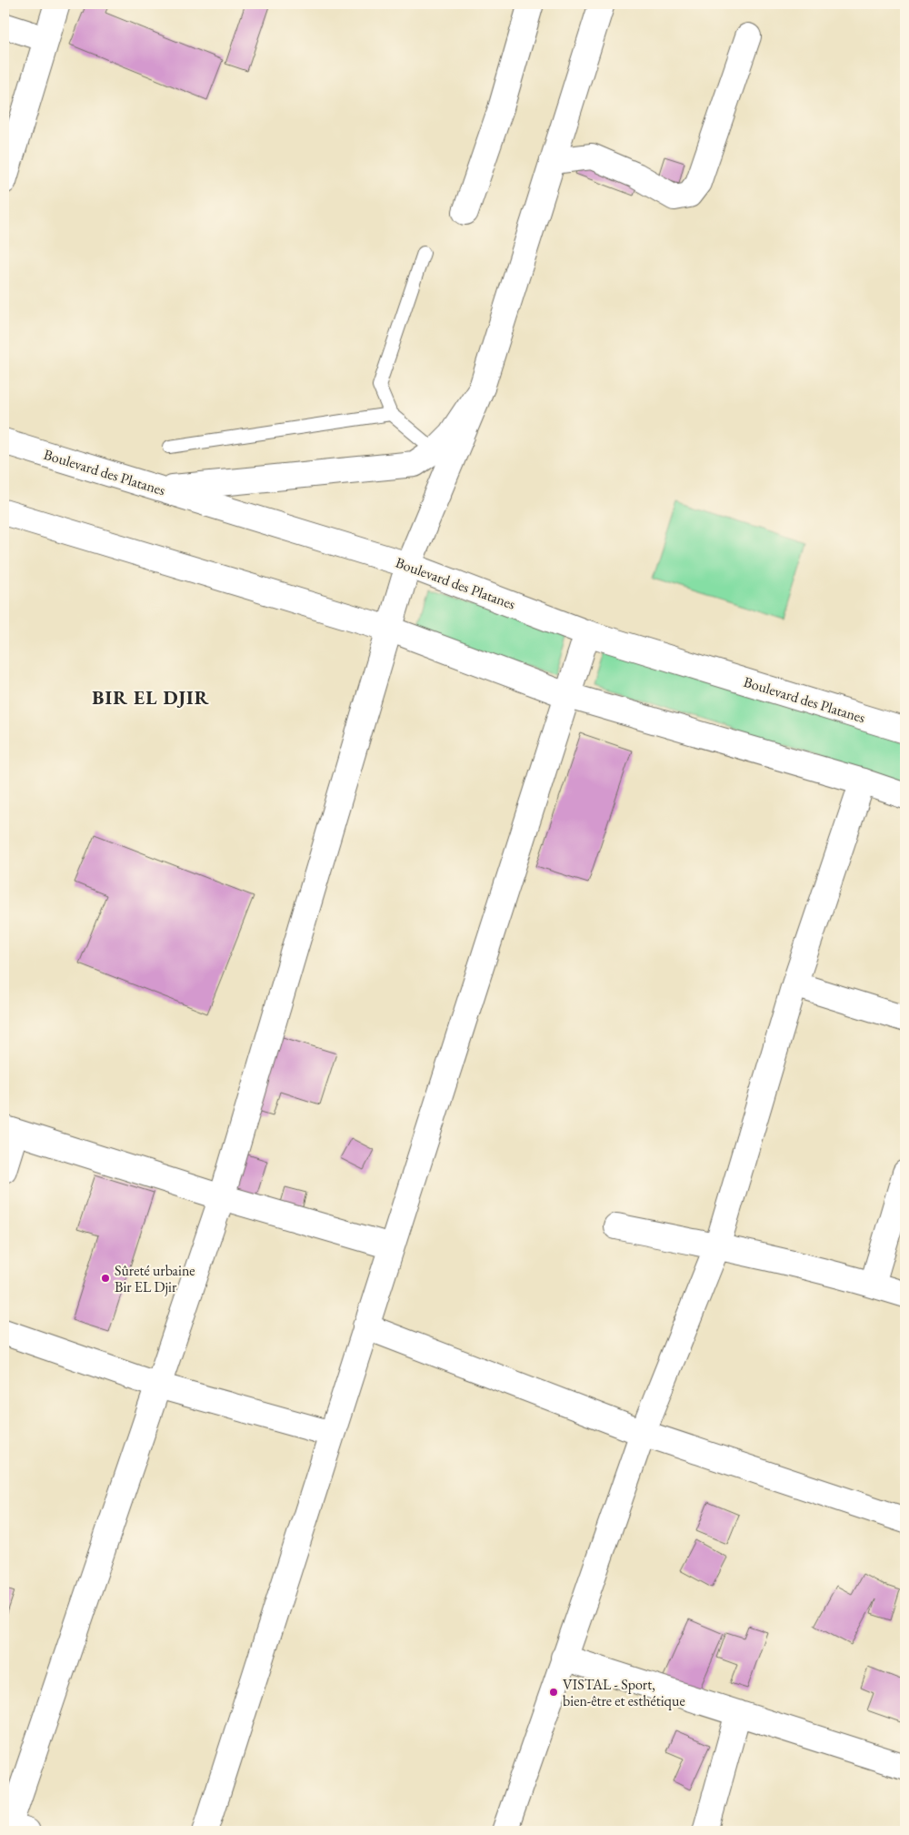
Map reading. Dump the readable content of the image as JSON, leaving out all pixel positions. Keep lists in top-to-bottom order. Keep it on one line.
{"streets":{"street":["Boulevard des Platanes"]},"districts":["BIR EL DJIR"],"places":["Sûreté urbaine Bir EL Djir","VISTAL - Sport, bien-être et esthétique"]}
